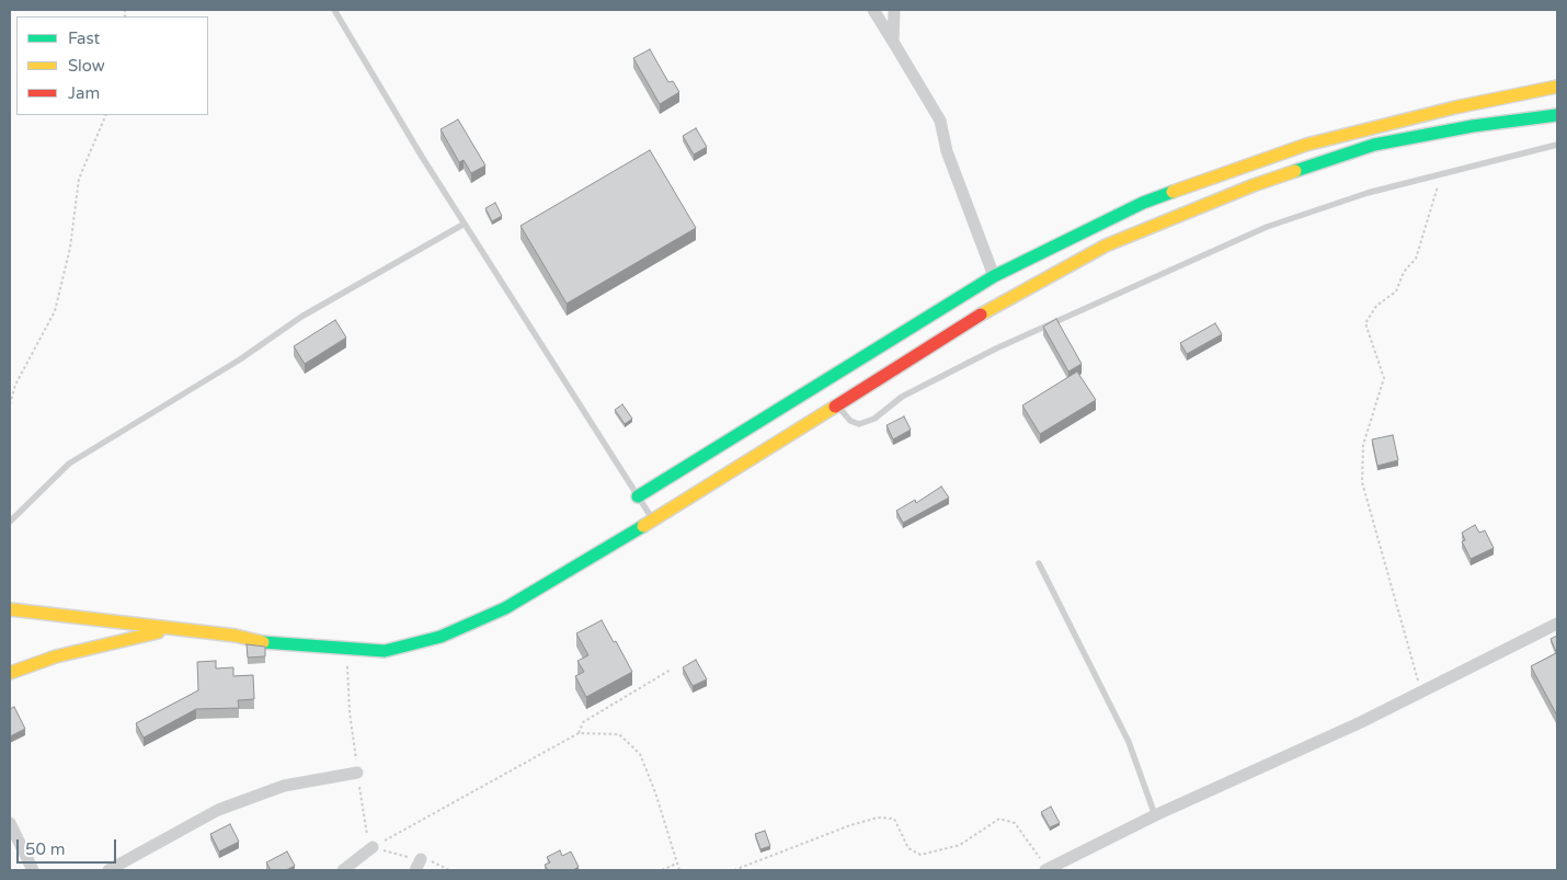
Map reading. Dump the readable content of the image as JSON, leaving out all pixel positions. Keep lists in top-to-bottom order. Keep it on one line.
{"legend":["Fast","Slow","Jam"],"scale_bar":"50 m"}
